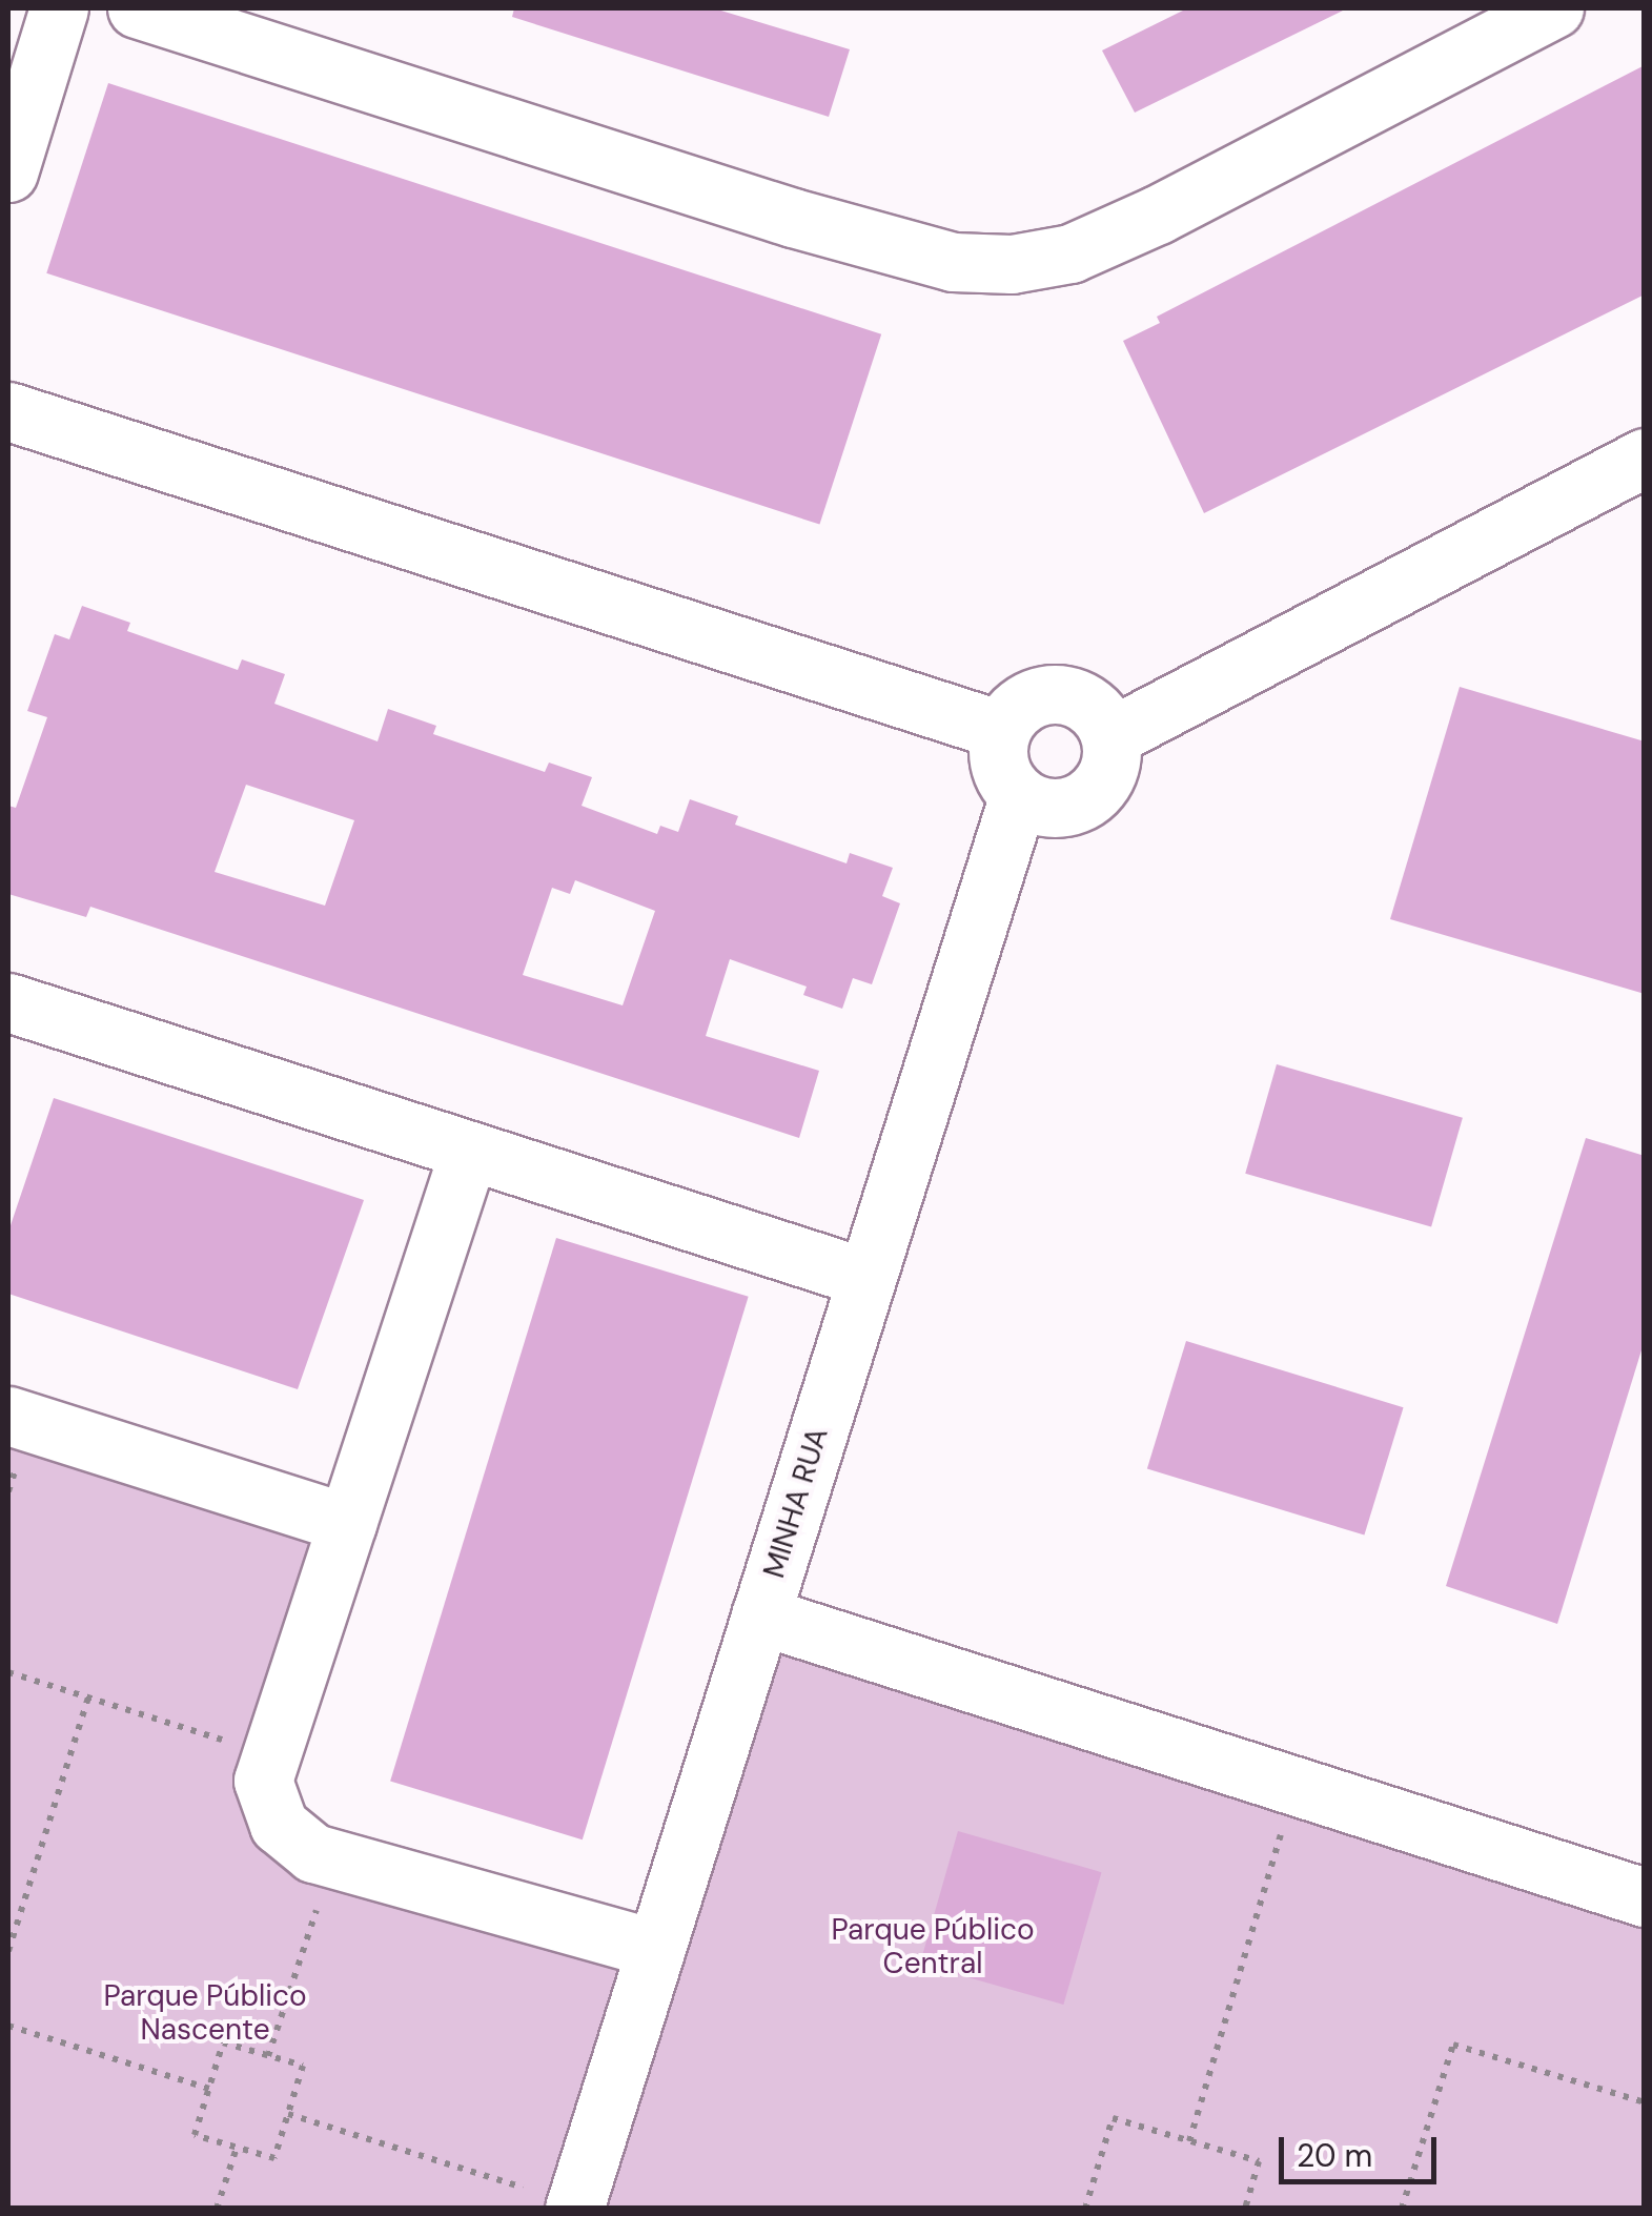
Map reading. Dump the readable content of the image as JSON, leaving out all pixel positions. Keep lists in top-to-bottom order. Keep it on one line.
{"streets":{"street":["MINHA RUA"]},"parks":["Parque Público Central","Parque Público Nascente"],"scale_bar":"20 m"}
